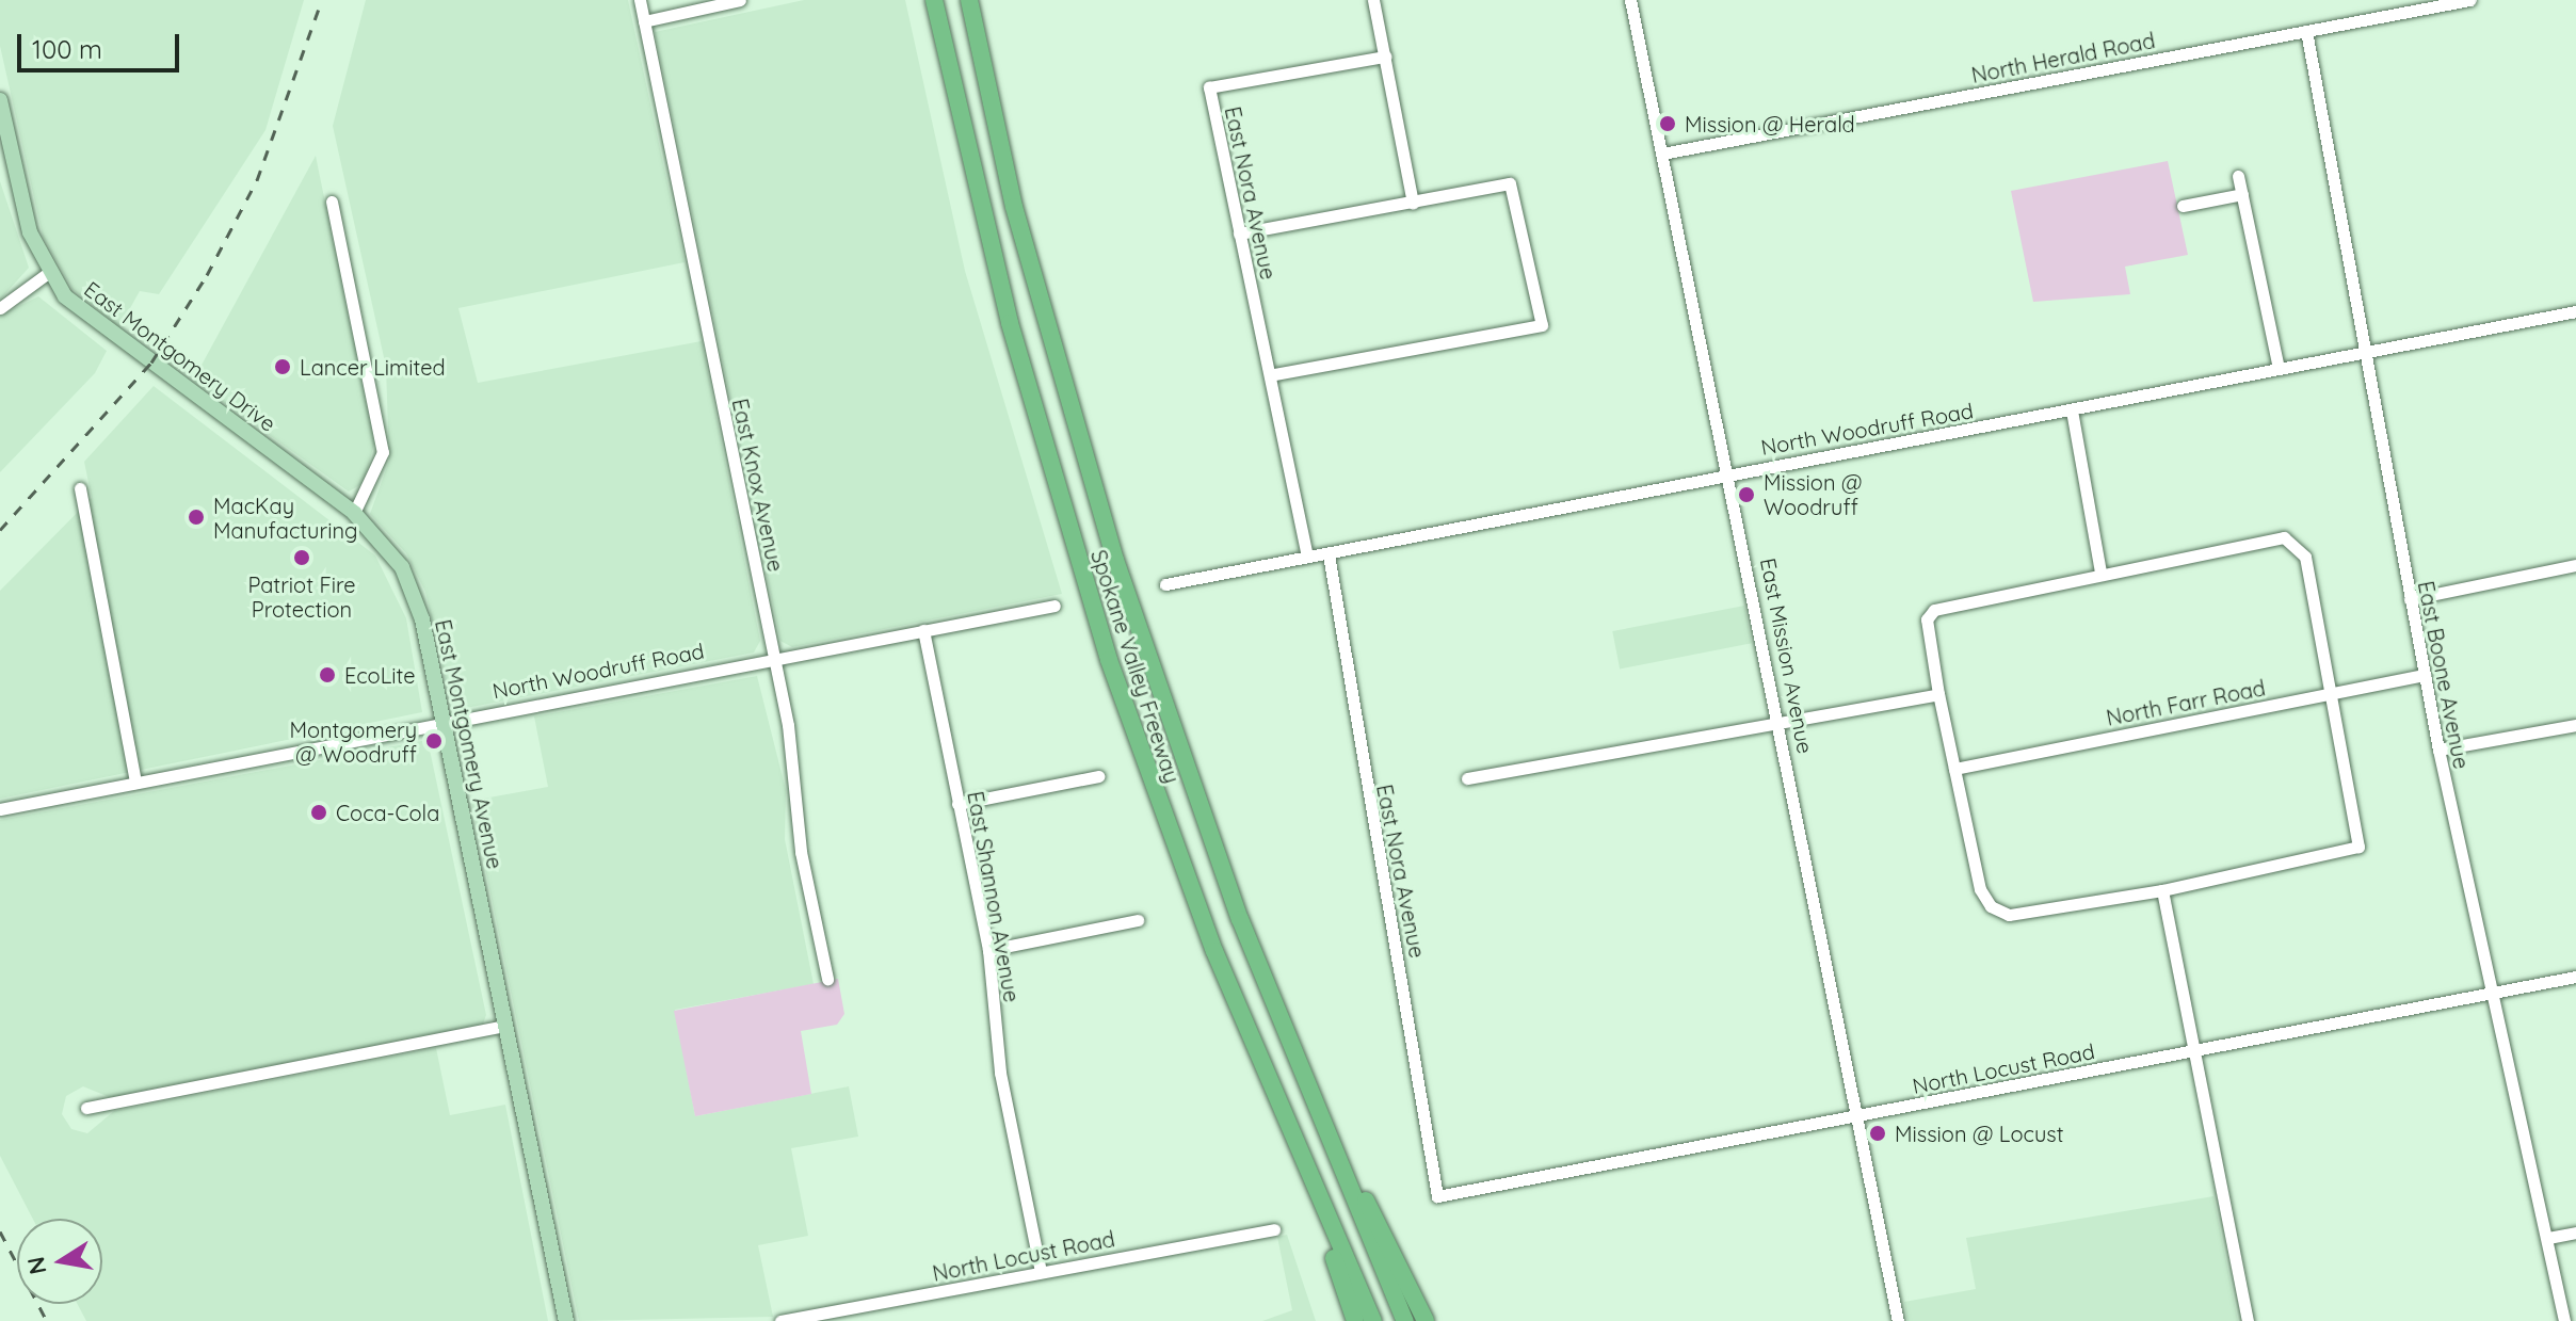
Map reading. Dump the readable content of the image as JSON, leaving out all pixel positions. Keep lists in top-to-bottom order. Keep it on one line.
{"streets":{"highway":["Spokane Valley Freeway"],"main road":["East Montgomery Drive","East Montgomery Avenue"],"street":["North Herald Road","East Nora Avenue","North Woodruff Road","East Knox Avenue","East Mission Avenue","East Boone Avenue","North Farr Road","East Shannon Avenue","North Locust Road"]},"crossings":[["North Herald Road","East Mission Avenue"],["North Herald Road","East Boone Avenue"],["East Nora Avenue","North Woodruff Road"],["East Nora Avenue","North Locust Road"],["East Montgomery Drive","East Montgomery Avenue"],["North Woodruff Road","East Knox Avenue"],["North Woodruff Road","East Mission Avenue"],["North Woodruff Road","East Boone Avenue"],["North Woodruff Road","East Montgomery Avenue"],["North Woodruff Road","East Shannon Avenue"],["East Mission Avenue","North Locust Road"],["East Boone Avenue","North Farr Road"],["East Boone Avenue","North Locust Road"],["East Shannon Avenue","North Locust Road"]],"places":["Mission @ Herald","Lancer Limited","Mission @ Woodruff","MacKay Manufacturing","Patriot Fire Protection","EcoLite","Montgomery @ Woodruff","Coca-Cola","Mission @ Locust"],"scale_bar":"100 m","north":"left"}
